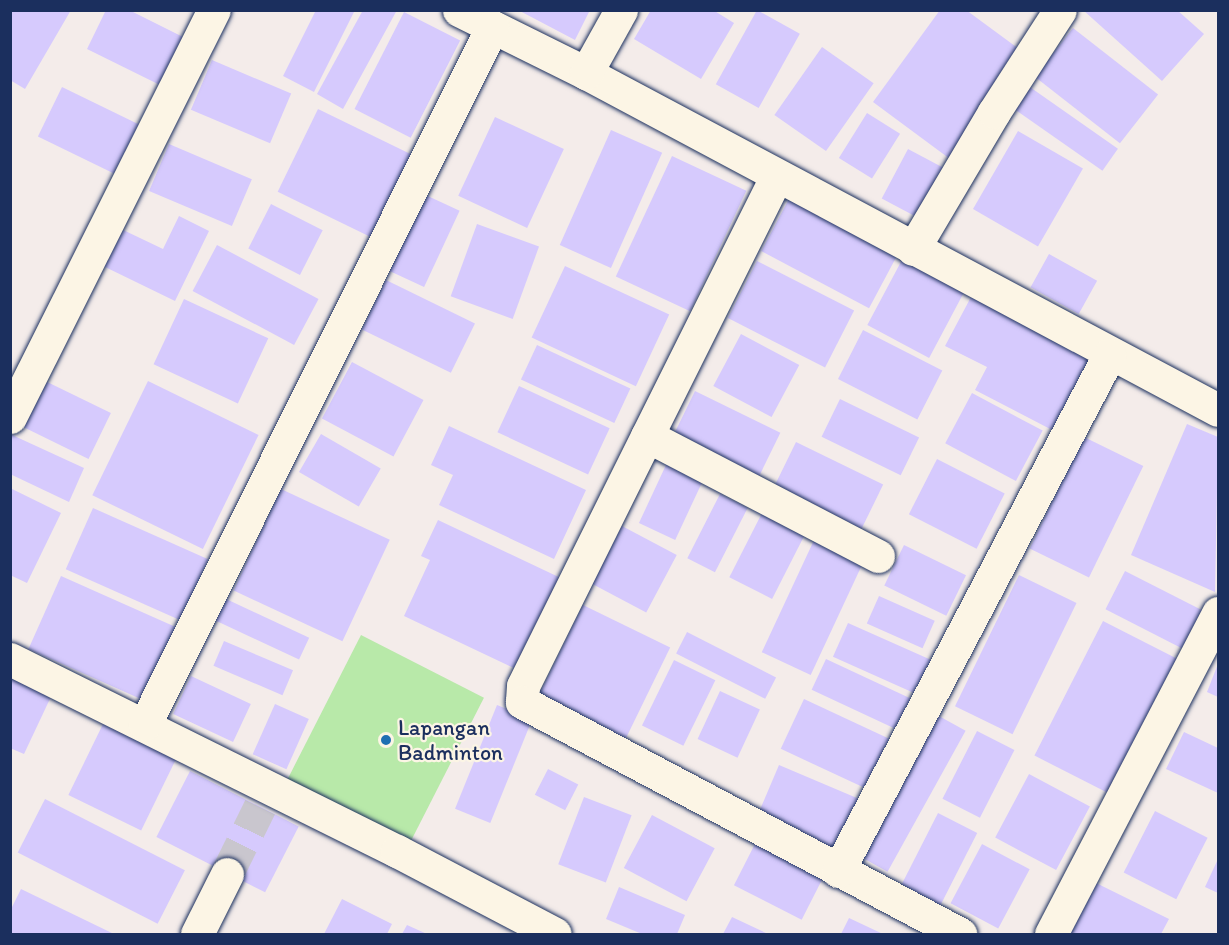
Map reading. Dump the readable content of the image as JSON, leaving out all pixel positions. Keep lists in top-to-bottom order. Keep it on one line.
{"places":["Lapangan Badminton"]}
